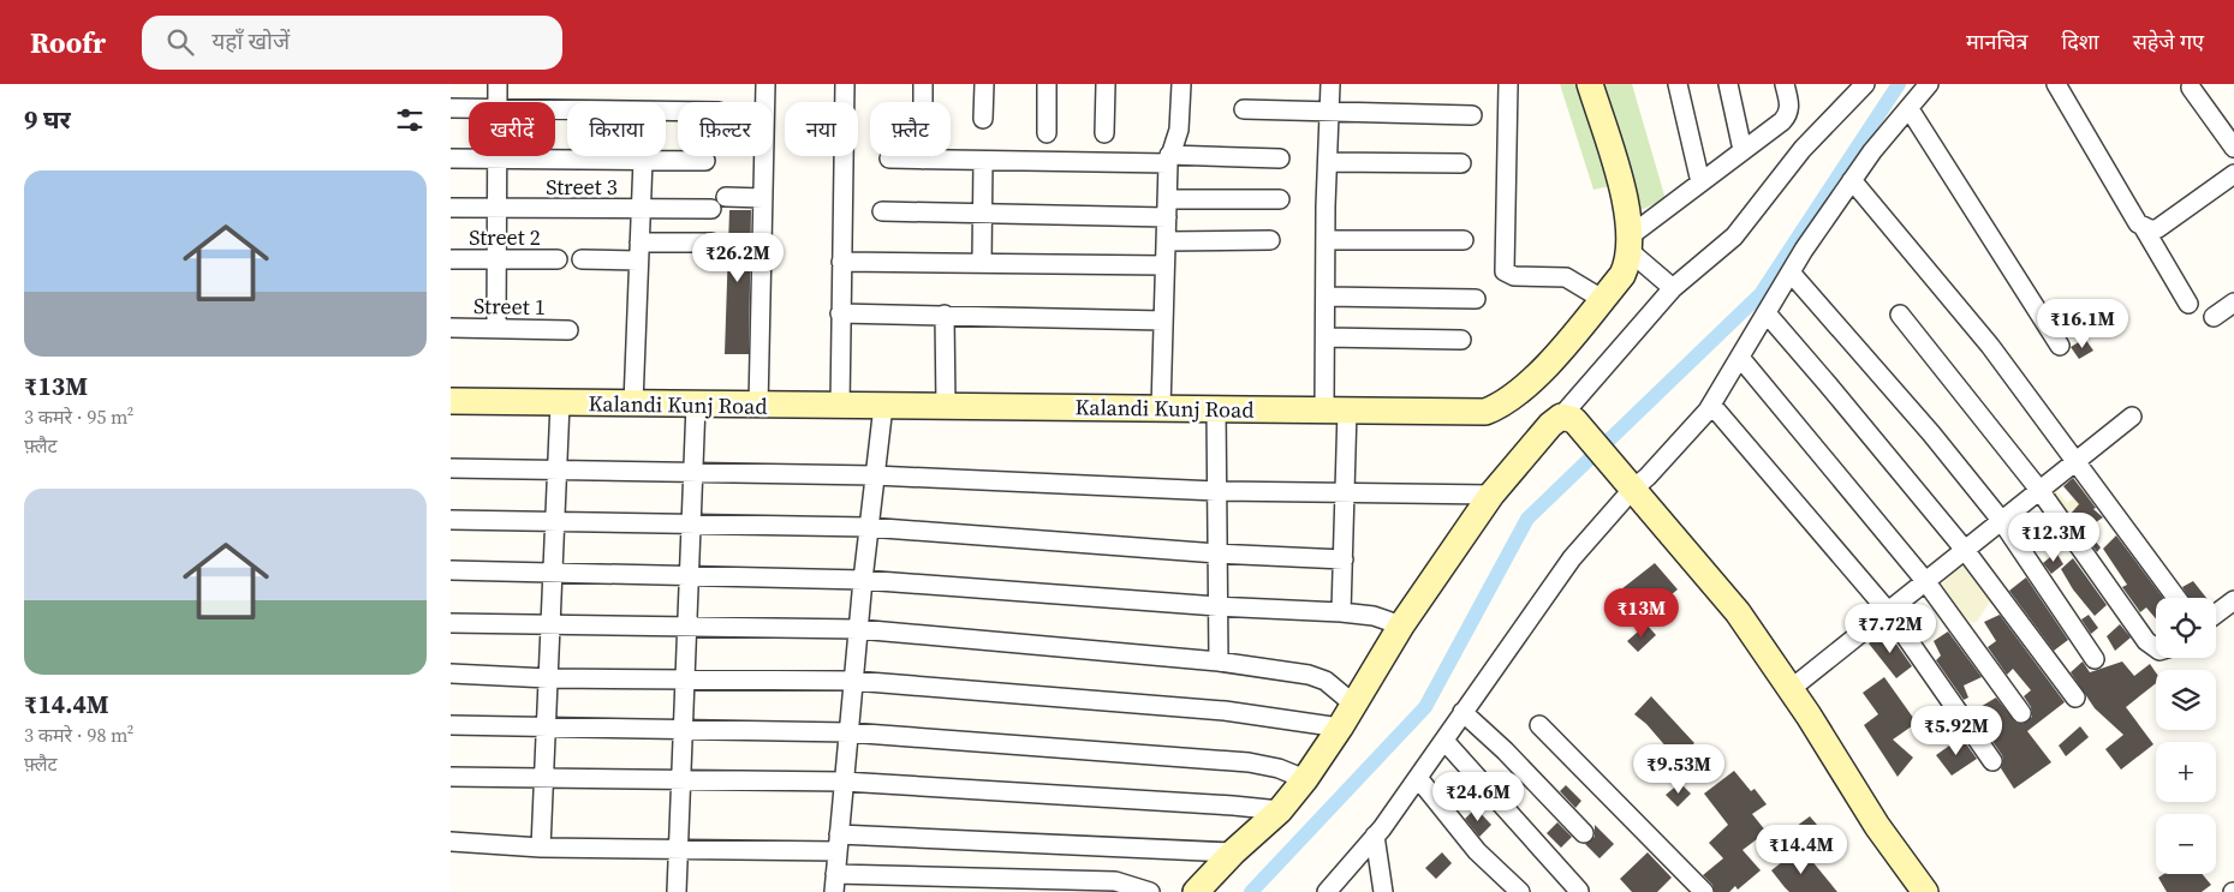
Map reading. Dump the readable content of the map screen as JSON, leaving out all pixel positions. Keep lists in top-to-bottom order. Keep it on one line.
{"streets":{"street":["Street 3","Street 2","Street 1","Kalandi Kunj Road"]},"page":{"header":"Roofr","search":"यहाँ खोजें","nav":["मानचित्र","दिशा","सहेजे गए"],"heading":"9 घर","chip":["खरीदें","किराया","फ़िल्टर","नया","फ़्लैट"],"list":[{"name":"₹13M","note":"3 कमरे · 95 m² · फ़्लैट"},{"name":"₹14.4M","note":"3 कमरे · 98 m² · फ़्लैट"}],"price":["₹26.2M","₹16.1M","₹12.3M","₹13M","₹7.72M","₹5.92M","₹9.53M","₹24.6M","₹14.4M"],"map_buttons":["+","−"]}}
